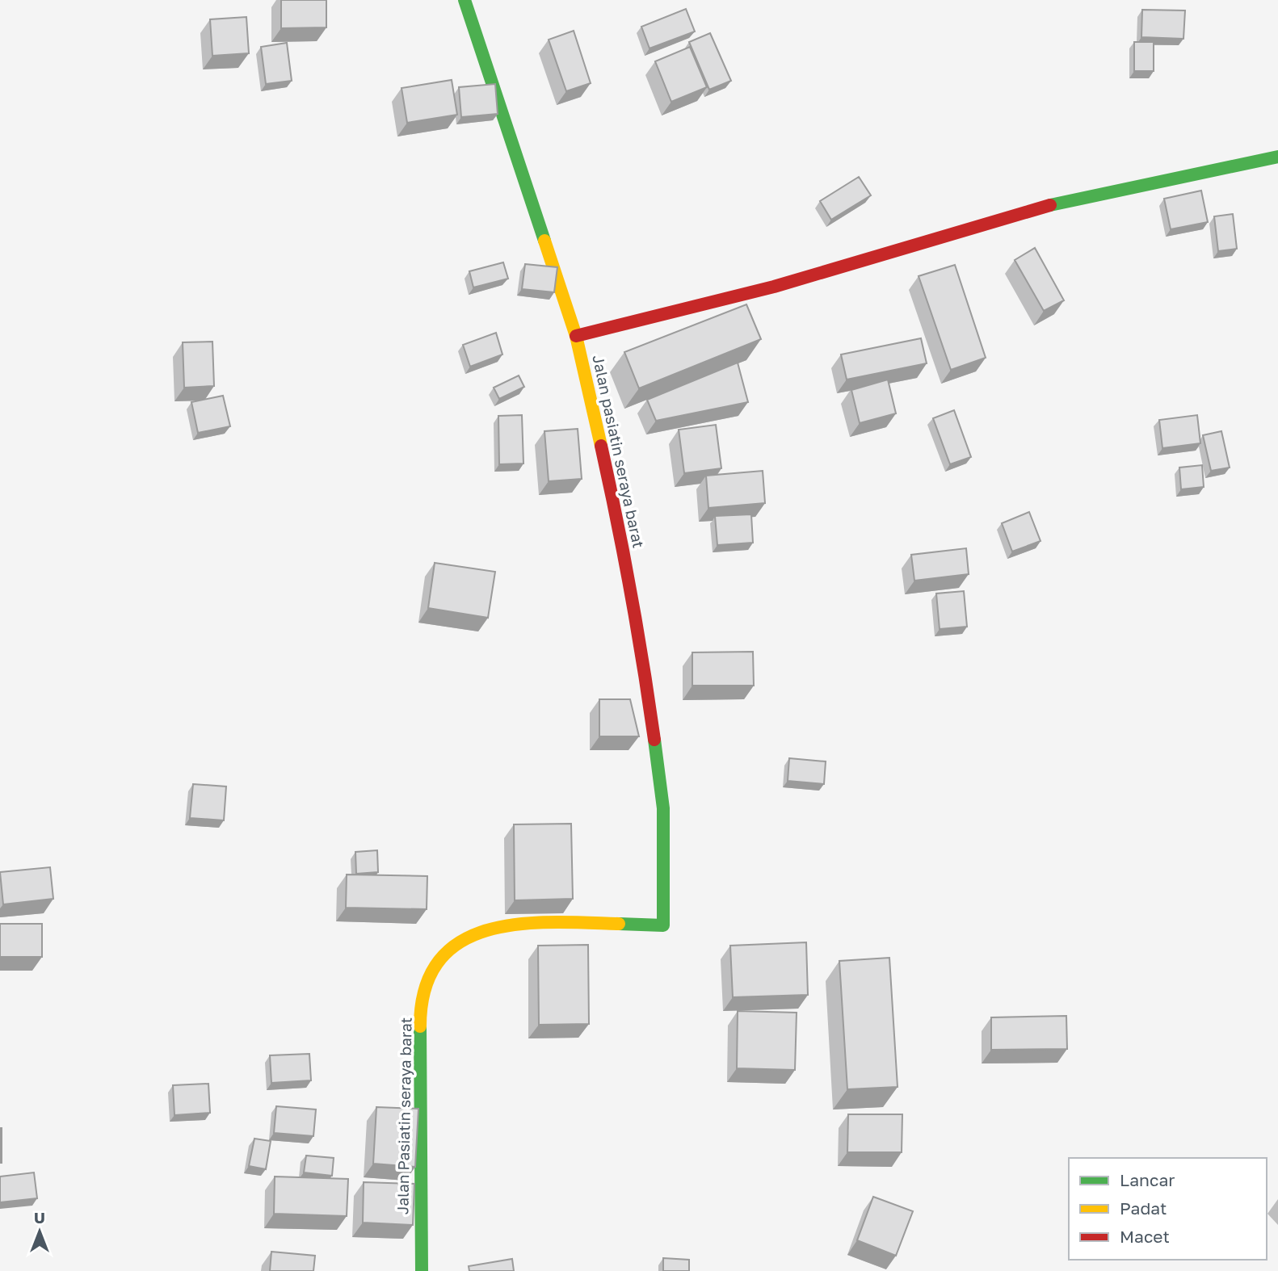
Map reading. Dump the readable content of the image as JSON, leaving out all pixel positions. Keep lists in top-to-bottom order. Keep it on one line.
{"streets":{"street":["Jalan pasiatin seraya barat","Jalan Pasiatin seraya barat"]},"crossings":[["Jalan pasiatin seraya barat","Jalan Pasiatin seraya barat"]],"legend":["Lancar","Padat","Macet"],"north":"top"}
